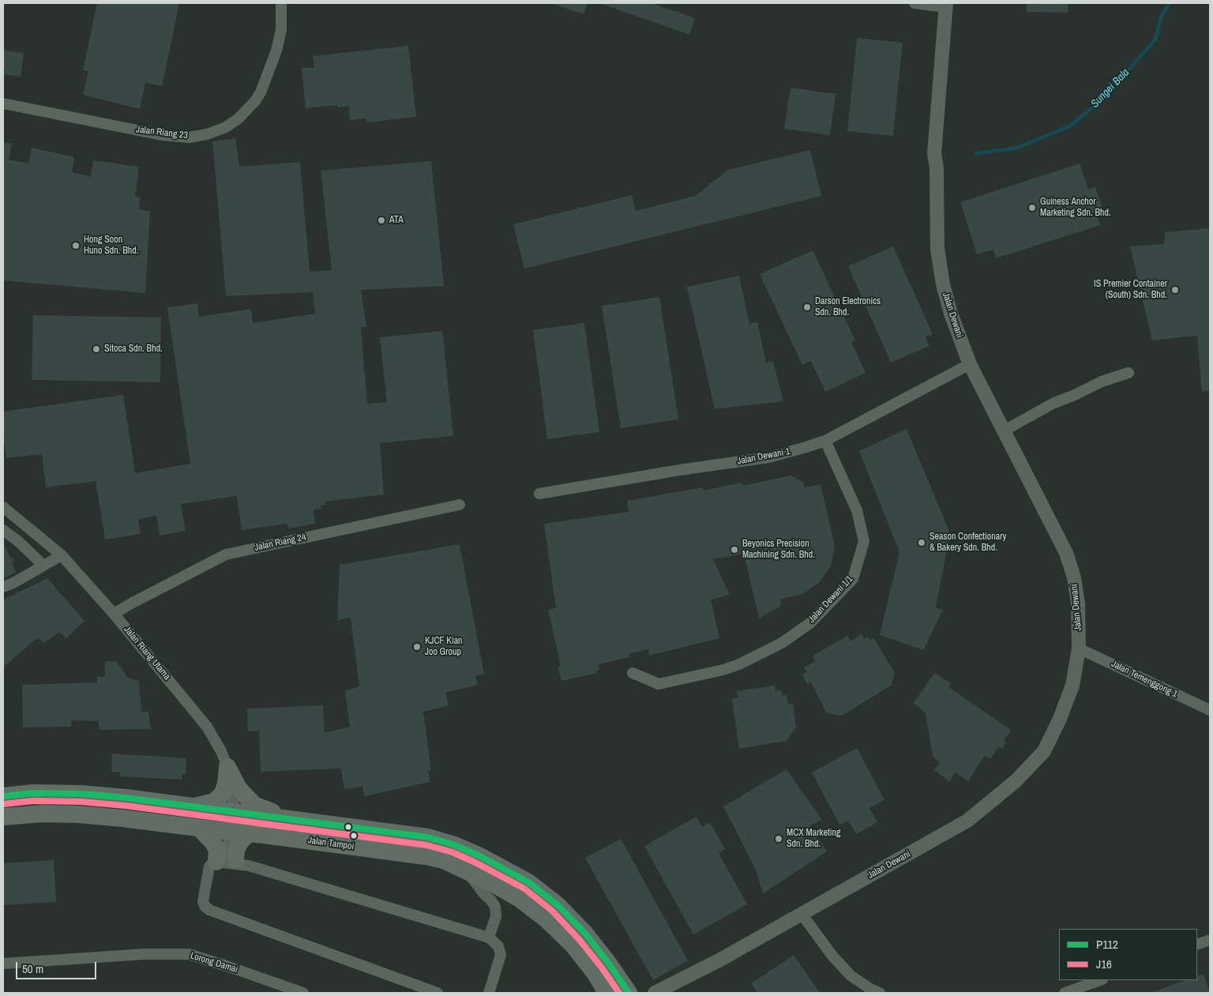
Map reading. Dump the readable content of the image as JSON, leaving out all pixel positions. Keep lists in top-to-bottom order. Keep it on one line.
{"streets":{"main road":["Jalan Tampoi"],"street":["Jalan Riang 23","Jalan Dewani","Jalan Dewani 1","Jalan Riang 24","Jalan Dewani 1/1","Jalan Riang Utama","Jalan Temenggong 1","Lorong Damai"]},"crossings":[["Jalan Dewani","Jalan Dewani 1"],["Jalan Dewani","Jalan Temenggong 1"],["Jalan Dewani 1","Jalan Dewani 1/1"],["Jalan Riang 24","Jalan Riang Utama"],["Jalan Riang Utama","Jalan Tampoi"]],"water":["Sungei Bala"],"places":["Guiness Anchor Marketing Sdn. Bhd.","ATA","Hong Soon Huno Sdn. Bhd.","IS Premier Container (South) Sdn. Bhd.","Darson Electronics Sdn. Bhd.","Sitoca Sdn. Bhd.","Season Confectionary & Bakery Sdn. Bhd.","Beyonics Precision Machining Sdn. Bhd.","KJCF Kian Joo Group","MCX Marketing Sdn. Bhd."],"lines":["transit line P112","transit line J16"],"legend":["P112","J16"],"scale_bar":"50 m"}
